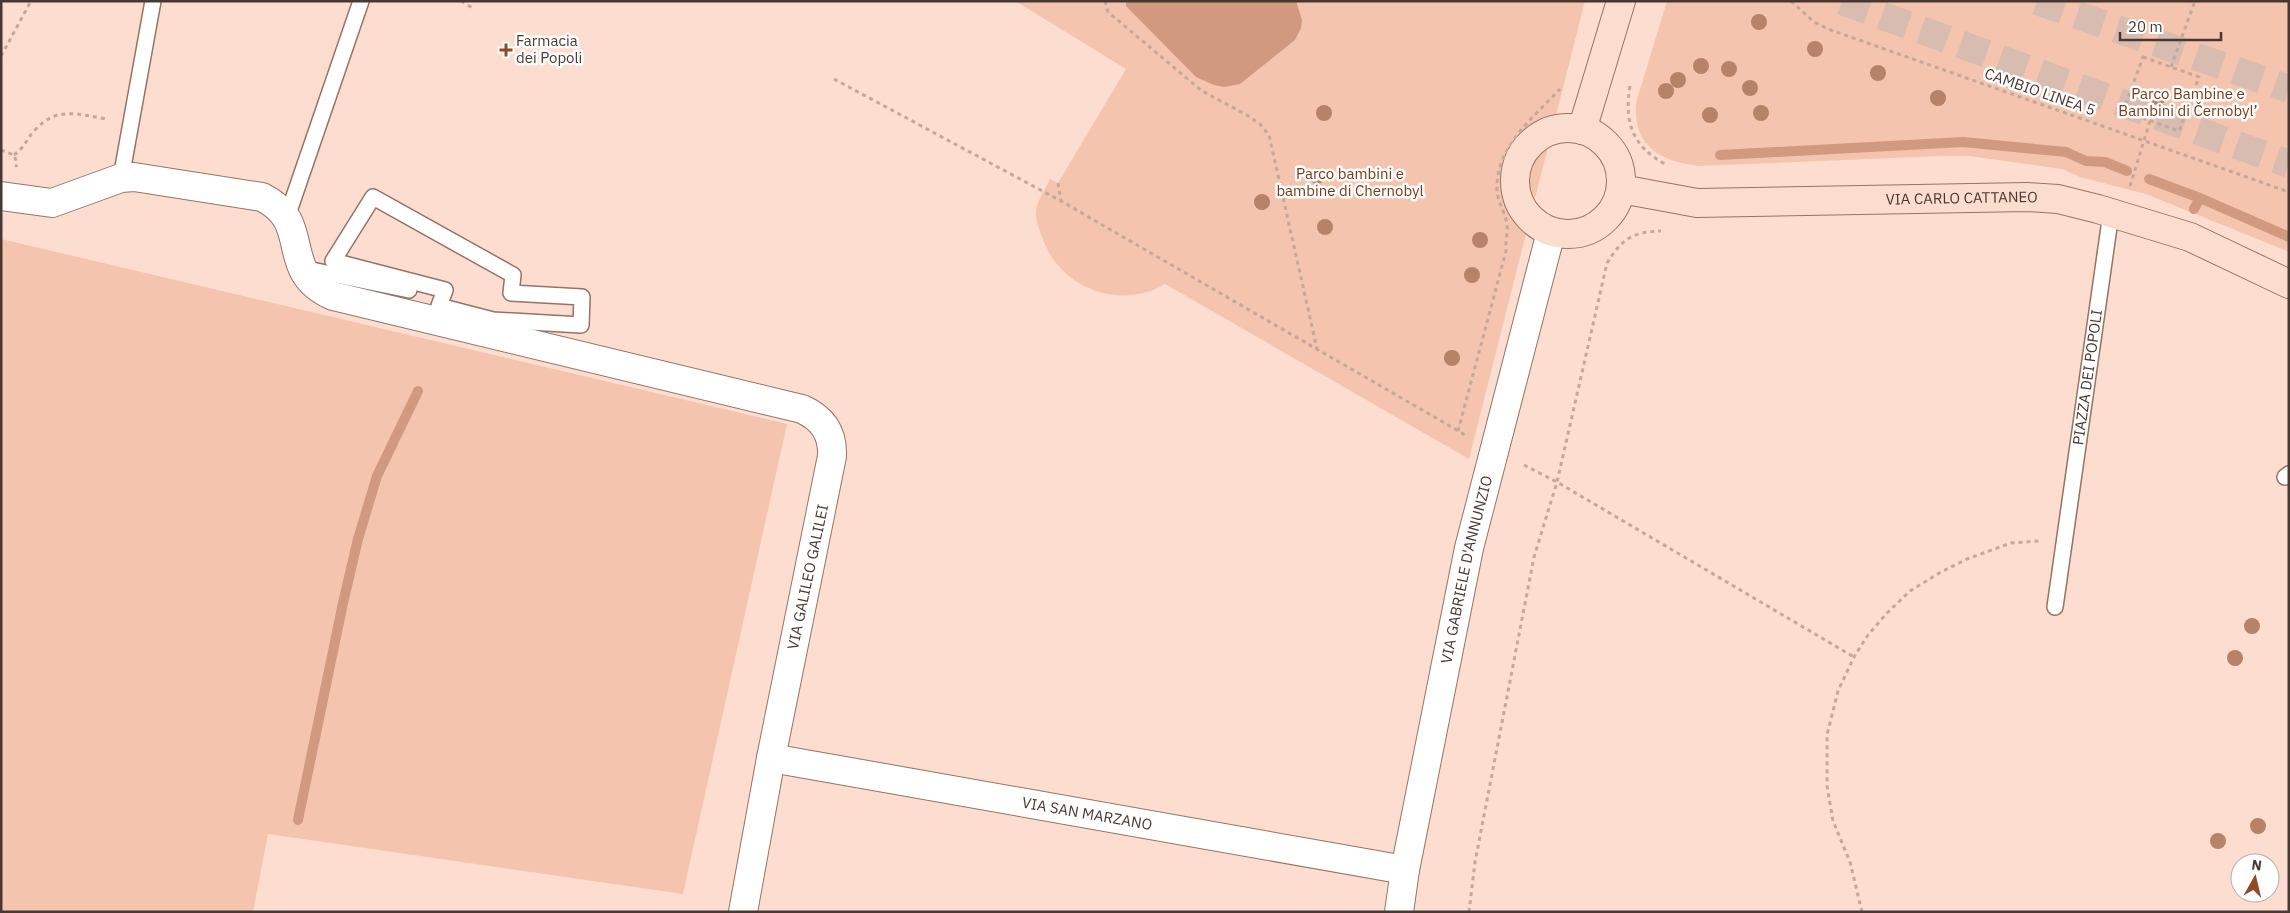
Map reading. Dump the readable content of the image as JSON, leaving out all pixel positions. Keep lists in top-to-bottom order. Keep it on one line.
{"streets":{"street":["VIA CARLO CATTANEO","VIA GABRIELE D'ANNUNZIO","VIA GALILEO GALILEI","VIA SAN MARZANO"],"lane":["PIAZZA DEI POPOLI"],"path":["CAMBIO LINEA 5"]},"crossings":[["VIA CARLO CATTANEO","PIAZZA DEI POPOLI"],["VIA CARLO CATTANEO","VIA GABRIELE D'ANNUNZIO"],["VIA GABRIELE D'ANNUNZIO","VIA SAN MARZANO"],["VIA GALILEO GALILEI","VIA SAN MARZANO"]],"parks":["Parco Bambine e Bambini di Černobyl’","Parco bambini e bambine di Chernobyl"],"places":{"health":["Farmacia dei Popoli"]},"scale_bar":"20 m","north":"top"}
